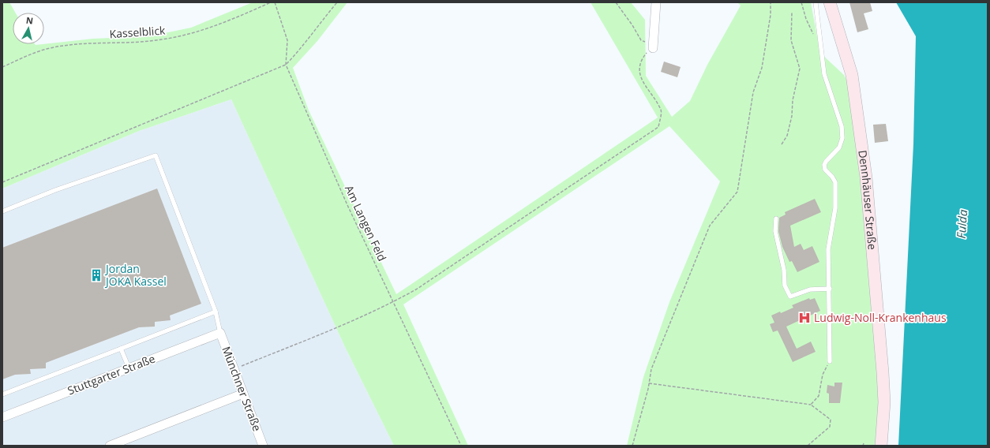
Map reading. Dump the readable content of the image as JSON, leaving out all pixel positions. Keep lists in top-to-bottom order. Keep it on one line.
{"streets":{"street":["Dennhäuser Straße","Stuttgarter Straße","Münchner Straße"],"path":["Kasselblick","Am Langen Feld"]},"crossings":[["Stuttgarter Straße","Münchner Straße"]],"water":["Fulda"],"places":{"building":["Jordan JOKA Kassel"],"hospital":["Ludwig-Noll-Krankenhaus"]},"north":"top"}
